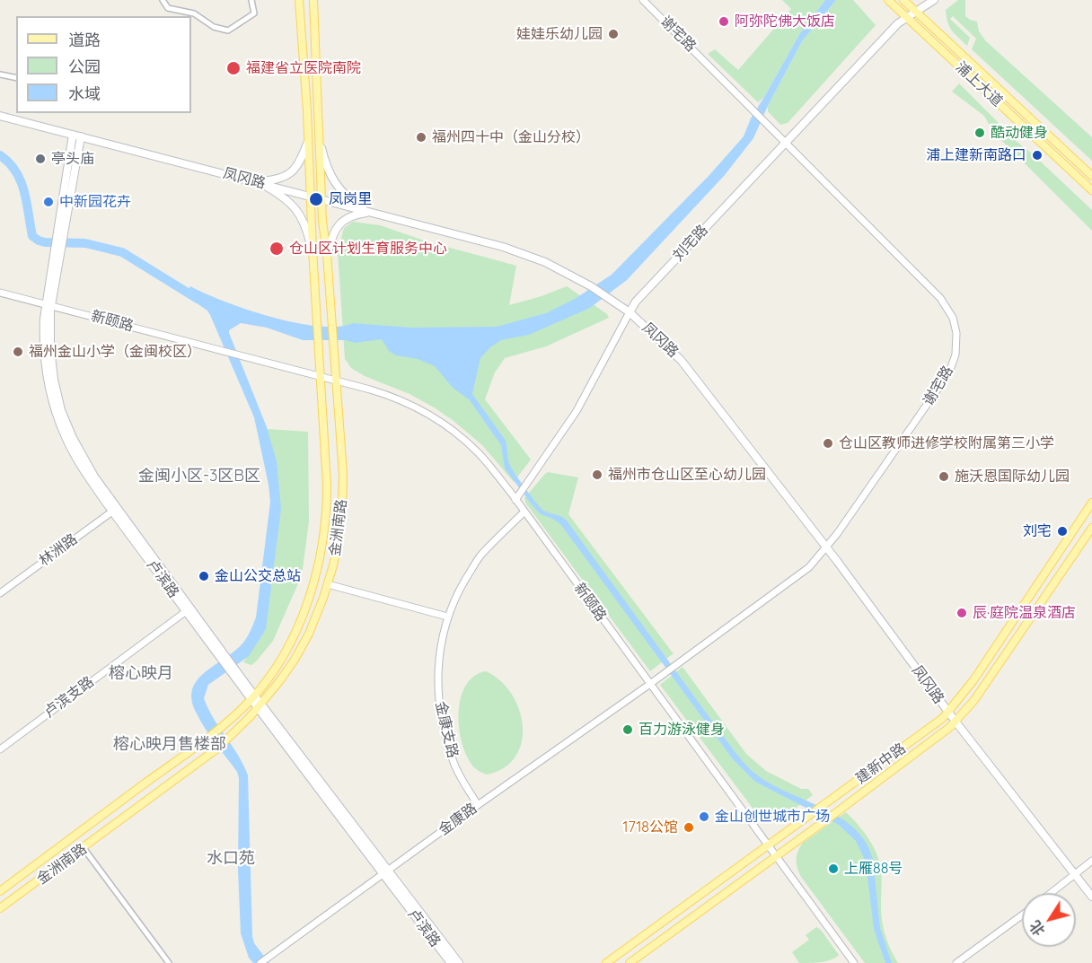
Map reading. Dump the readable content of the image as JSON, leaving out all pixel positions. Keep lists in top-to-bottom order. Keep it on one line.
{"streets":{"main road":["浦上大道","凤冈路","刘宅路","金洲南路","卢滨路","建新中路"],"street":["谢宅路","新颐路","林洲路","卢滨支路","金康支路","金康路"]},"crossings":[["谢宅路","凤冈路"],["谢宅路","刘宅路"],["谢宅路","新颐路"],["谢宅路","金康路"],["浦上大道","刘宅路"],["凤冈路","刘宅路"],["凤冈路","金洲南路"],["凤冈路","卢滨路"],["凤冈路","建新中路"],["刘宅路","新颐路"],["新颐路","金洲南路"],["新颐路","卢滨路"],["新颐路","金康支路"],["新颐路","建新中路"],["新颐路","金康路"],["金洲南路","卢滨路"],["林洲路","卢滨路"],["卢滨路","卢滨支路"],["卢滨路","金康路"],["金康支路","金康路"]],"districts":["金闽小区-3区B区","榕心映月","榕心映月售楼部","水口苑"],"places":["阿弥陀佛大饭店","娃娃乐幼儿园","福建省立医院南院","酷动健身","福州四十中（金山分校）","浦上建新南路口","亭头庙","凤岗里","中新园花卉","仓山区计划生育服务中心","福州金山小学（金闽校区）","仓山区教师进修学校附属第三小学","福州市仓山区至心幼儿园","施沃恩国际幼儿园","刘宅","金山公交总站","辰·庭院温泉酒店","百力游泳健身","金山创世城市广场","1718公馆","上雁88号"],"legend":["道路","公园","水域"],"north":"bottom left"}
